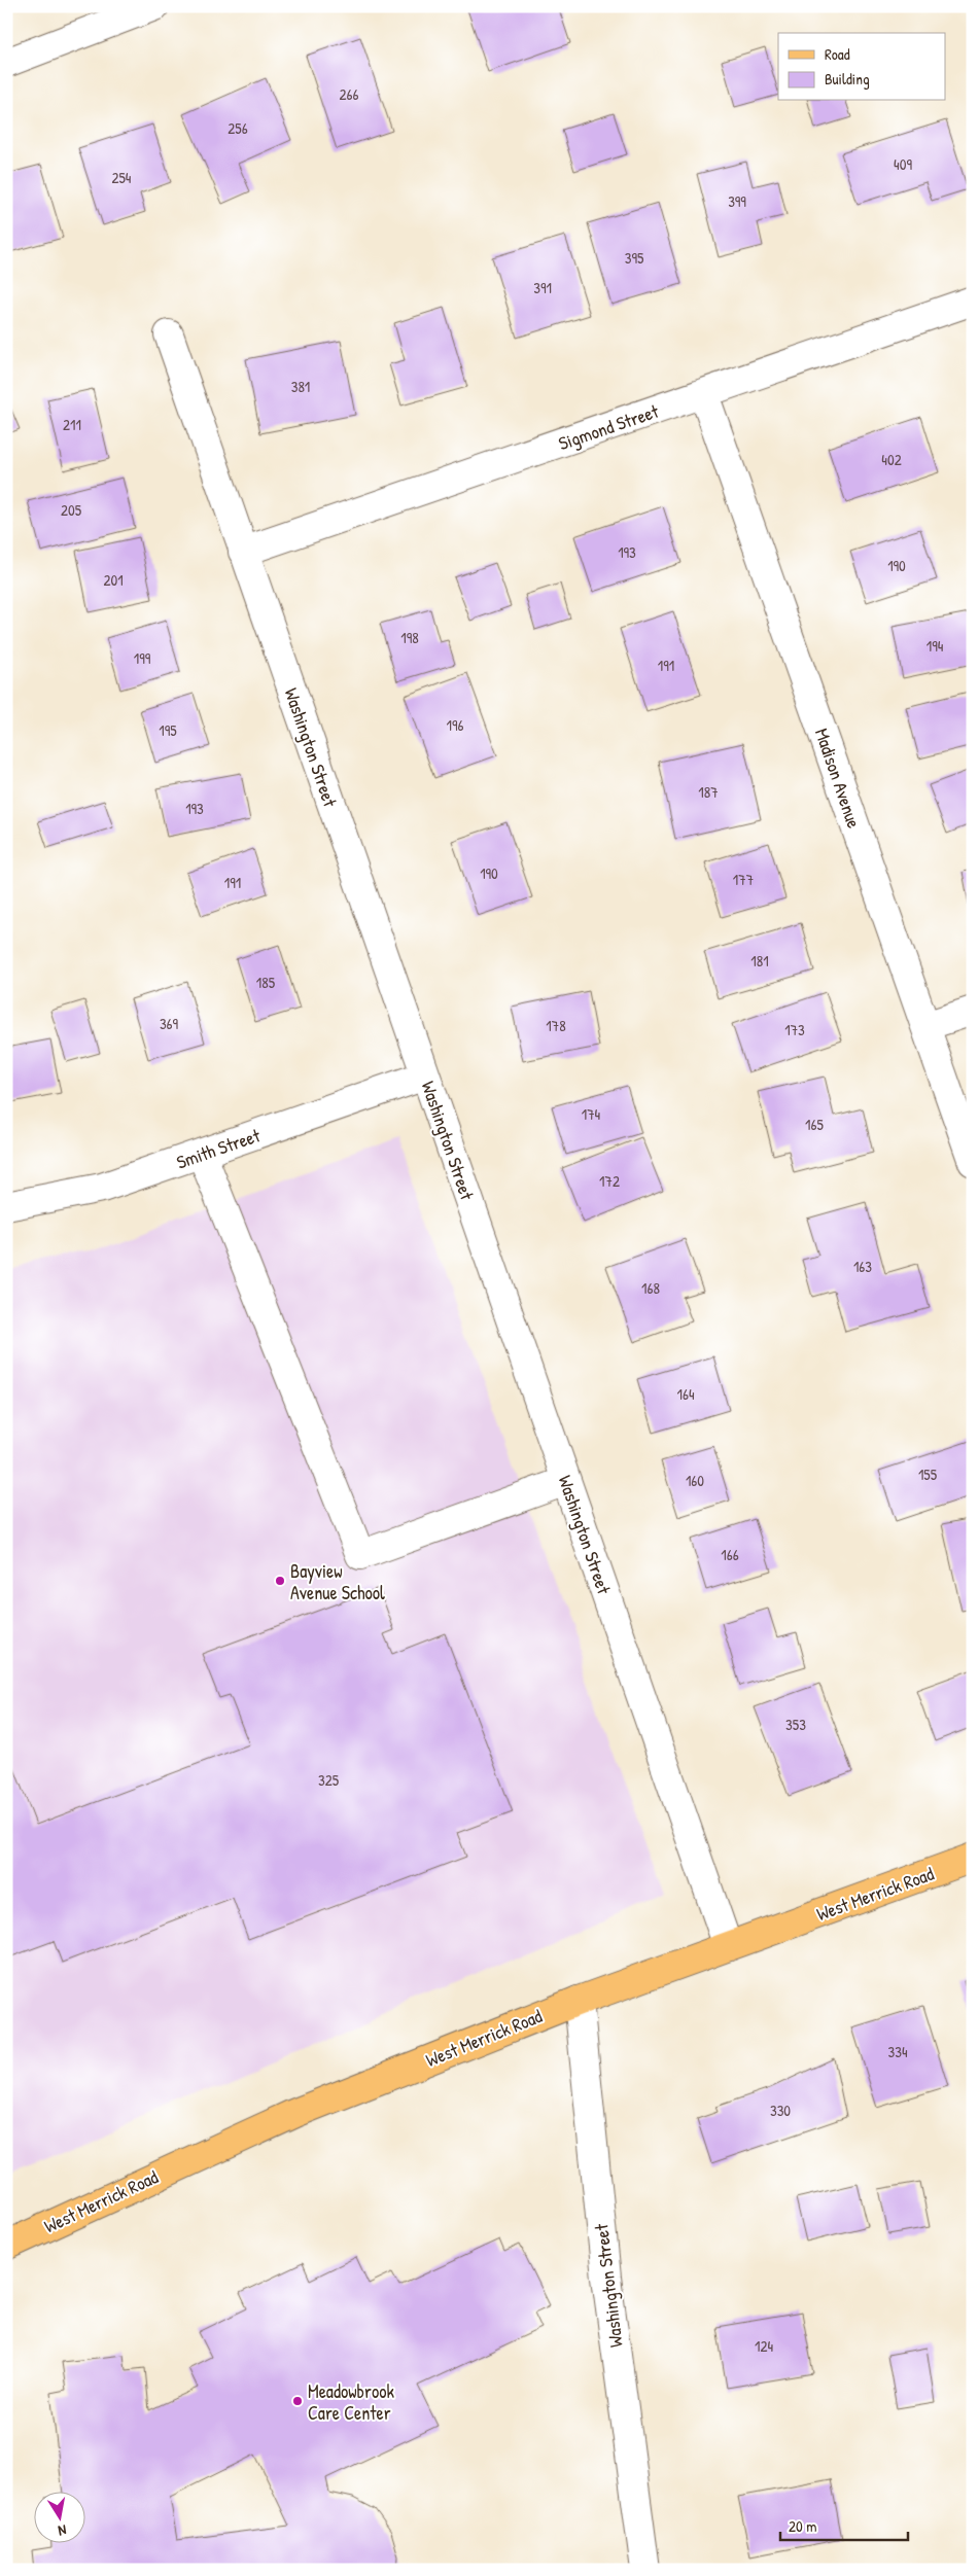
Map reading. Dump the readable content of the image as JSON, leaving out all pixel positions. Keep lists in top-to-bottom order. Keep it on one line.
{"streets":{"main road":["West Merrick Road"],"street":["Sigmond Street","Washington Street","Madison Avenue","Smith Street"]},"crossings":[["Sigmond Street","Washington Street"],["Sigmond Street","Madison Avenue"],["Washington Street","Smith Street"],["Washington Street","West Merrick Road"]],"places":["Bayview Avenue School","Meadowbrook Care Center"],"house_numbers":["266","256","409","254","399","395","391","381","211","402","205","193","190","201","198","194","199","191","196","195","187","193","190","177","191","181","185","369","178","173","174","165","172","163","168","164","155","160","166","353","325","334","330","124"],"legend":["Road","Building"],"scale_bar":"20 m","north":"bottom"}
